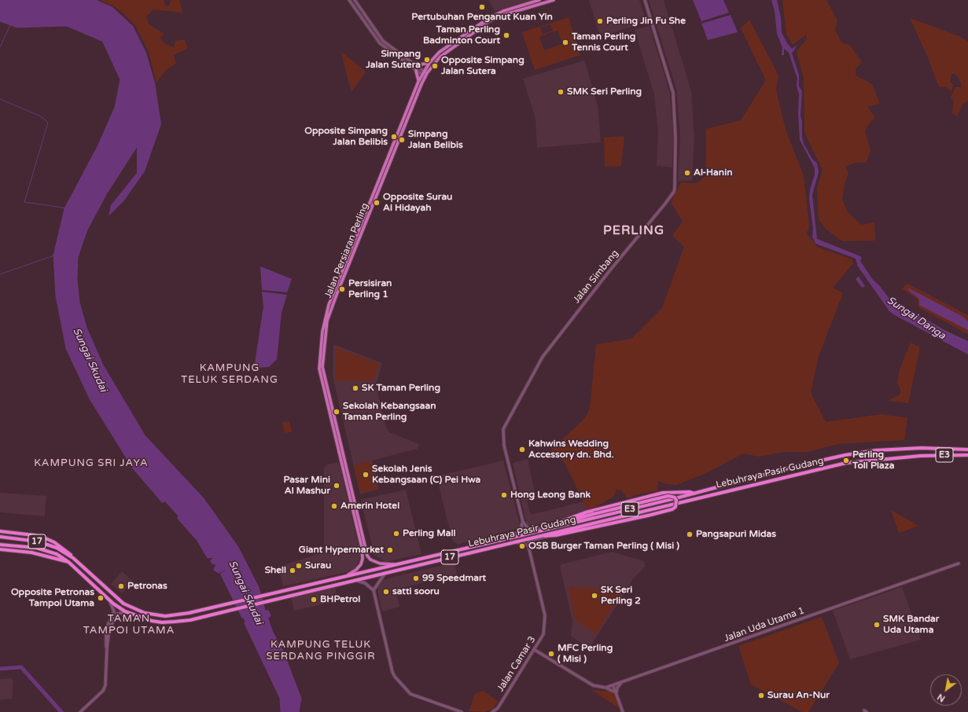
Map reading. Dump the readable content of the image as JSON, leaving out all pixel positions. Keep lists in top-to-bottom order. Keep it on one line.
{"streets":{"highway":["E3","Lebuhraya Pasir Gudang","17"],"main road":["Jalan Persiaran Perling"],"street":["Jalan Simbang","Jalan Uda Utama 1","Jalan Camar 3"]},"crossings":[["Jalan Persiaran Perling","Lebuhraya Pasir Gudang"],["Jalan Uda Utama 1","Jalan Camar 3"]],"districts":["PERLING","KAMPUNG TELUK SERDANG","KAMPUNG SRI JAYA","TAMAN TAMPOI UTAMA","KAMPUNG TELUK SERDANG PINGGIR"],"water":["Sungai Danga","Sungai Skudai"],"places":["Pertubuhan Penganut Kuan Yin","Perling Jin Fu She","Taman Perling Badminton Court","Taman Perling Tennis Court","Simpang Jalan Sutera","Opposite Simpang Jalan Sutera","SMK Seri Perling","Opposite Simpang Jalan Belibis","Simpang Jalan Belibis","Al-Hanin","Opposite Surau Al Hidayah","Persisiran Perling 1","SK Taman Perling","Sekolah Kebangsaan Taman Perling","Kahwins Wedding Accessory dn. Bhd.","Perling Toll Plaza","Sekolah Jenis Kebangsaan (C) Pei Hwa","Pasar Mini Al Mashur","Hong Leong Bank","Amerin Hotel","Perling Mall","Pangsapuri Midas","OSB Burger Taman Perling ( Misi )","Giant Hypermarket","Surau","Shell","99 Speedmart","Petronas","satti sooru","SK Seri Perling 2","Opposite Petronas Tampoi Utama","BHPetrol","SMK Bandar Uda Utama","MFC Perling ( Misi )","Surau An-Nur"],"north":"bottom left"}
